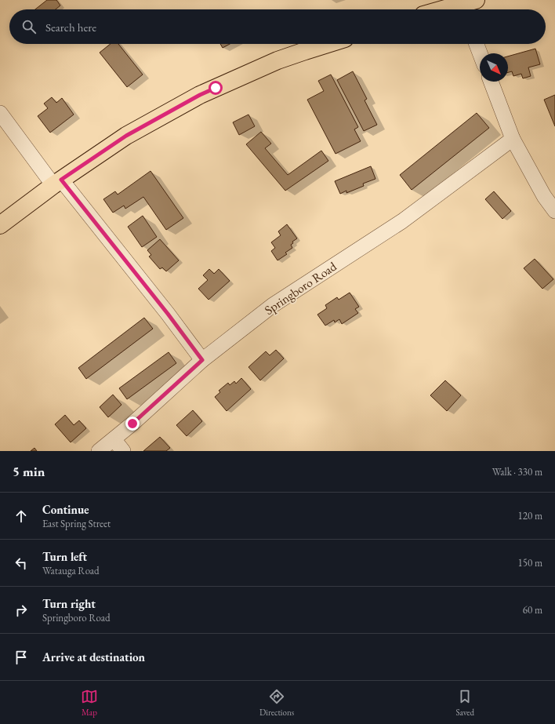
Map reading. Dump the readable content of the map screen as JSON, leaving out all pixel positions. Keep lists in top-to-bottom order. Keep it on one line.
{"streets":{"street":["Springboro Road"]},"north":"bottom right","page":{"search":"Search here","heading":["5 min","Walk · 330 m"],"list":[["Continue","East Spring Street","120 m"],["Turn left","Watauga Road","150 m"],["Turn right","Springboro Road","60 m"],"Arrive at destination"],"nav":["Map","Directions","Saved"]}}
